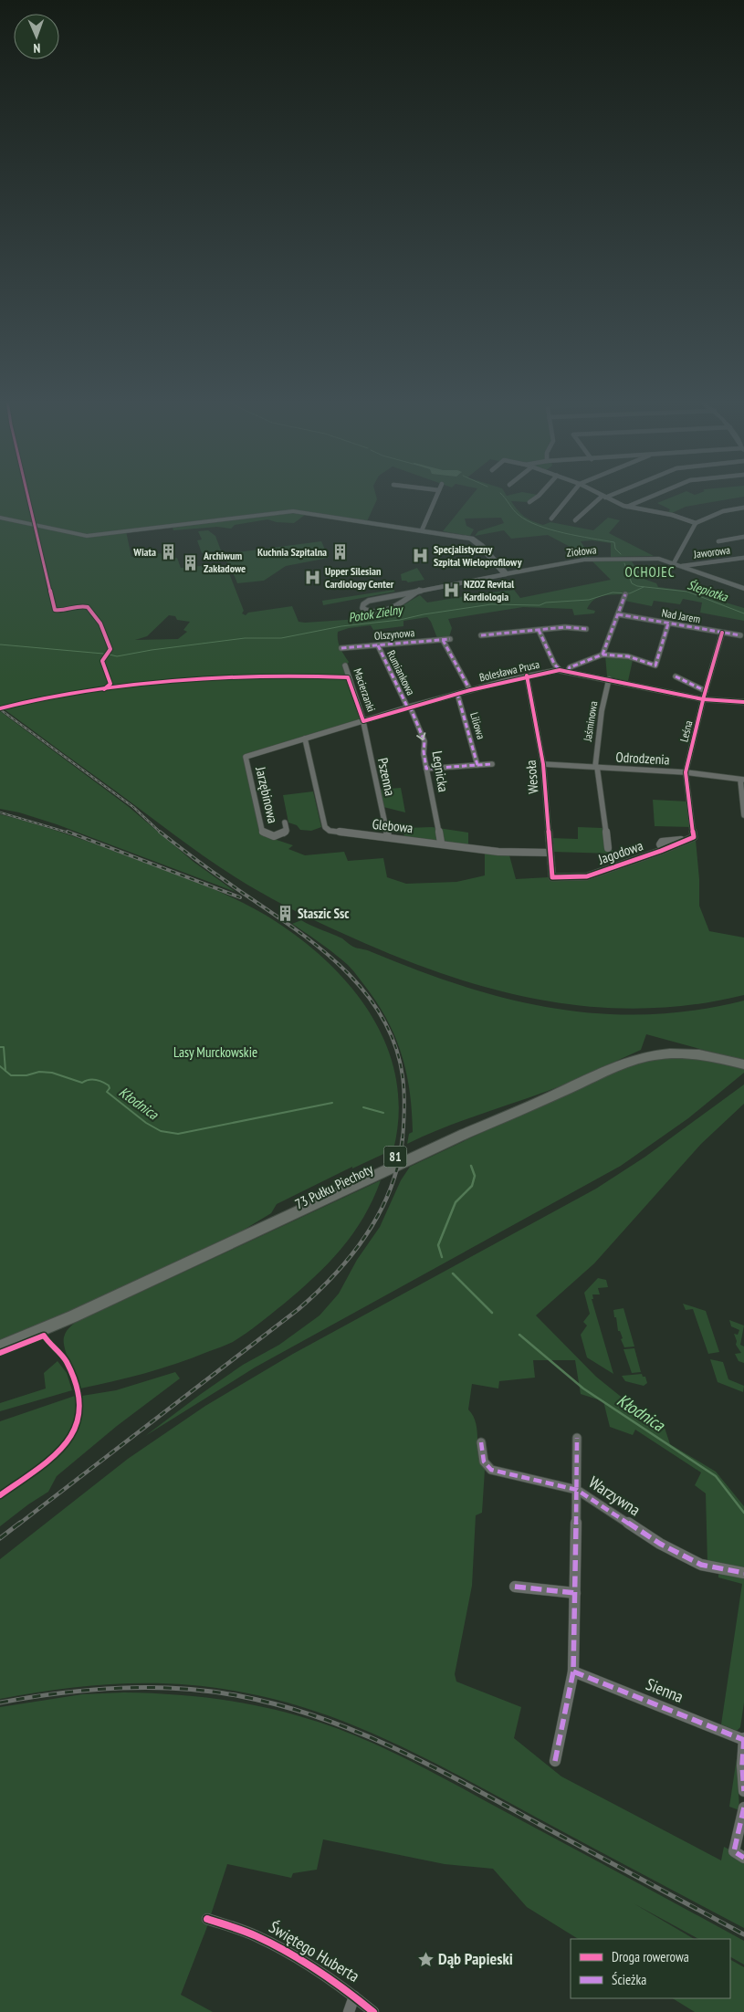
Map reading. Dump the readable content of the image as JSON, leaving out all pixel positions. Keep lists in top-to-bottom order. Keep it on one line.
{"streets":{"main road":["81","73 Pułku Piechoty"],"street":["Ziołowa","Jaworowa","Nad Jarem","Olszynowa","Bolesława Prusa","Rumiankowa","Macierzanki","Jaśminowa","Liliowa","Leśna","Odrodzenia","Legnicka","Pszenna","Wesoła","Jarzębinowa","Glebowa","Jagodowa","Warzywna","Sienna","Świętego Huberta"]},"crossings":[["Ziołowa","Jaworowa"],["Nad Jarem","Bolesława Prusa"],["Nad Jarem","Leśna"],["Olszynowa","Rumiankowa"],["Bolesława Prusa","Rumiankowa"],["Bolesława Prusa","Macierzanki"],["Bolesława Prusa","Jaśminowa"],["Bolesława Prusa","Liliowa"],["Bolesława Prusa","Leśna"],["Bolesława Prusa","Legnicka"],["Bolesława Prusa","Pszenna"],["Bolesława Prusa","Wesoła"],["Bolesława Prusa","Jarzębinowa"],["Bolesława Prusa","Glebowa"],["Rumiankowa","Legnicka"],["Macierzanki","Pszenna"],["Jaśminowa","Odrodzenia"],["Leśna","Odrodzenia"],["Leśna","Jagodowa"],["Odrodzenia","Wesoła"],["Legnicka","Glebowa"],["Pszenna","Glebowa"],["Wesoła","Glebowa"],["Wesoła","Jagodowa"]],"one_way":["Legnicka"],"districts":["OCHOJEC"],"water":["Ślepiotka","Potok Zielny","Kłodnica"],"parks":["Lasy Murckowskie"],"places":{"building":["Wiata","Kuchnia Szpitalna","Archiwum Zakładowe","Staszic Ssc"],"hospital":["Specjalistyczny Szpital Wieloprofilowy","Upper Silesian Cardiology Center","NZOZ Revital Kardiologia"],"place":["Dąb Papieski"]},"legend":["Droga rowerowa","Ścieżka"],"north":"bottom"}
